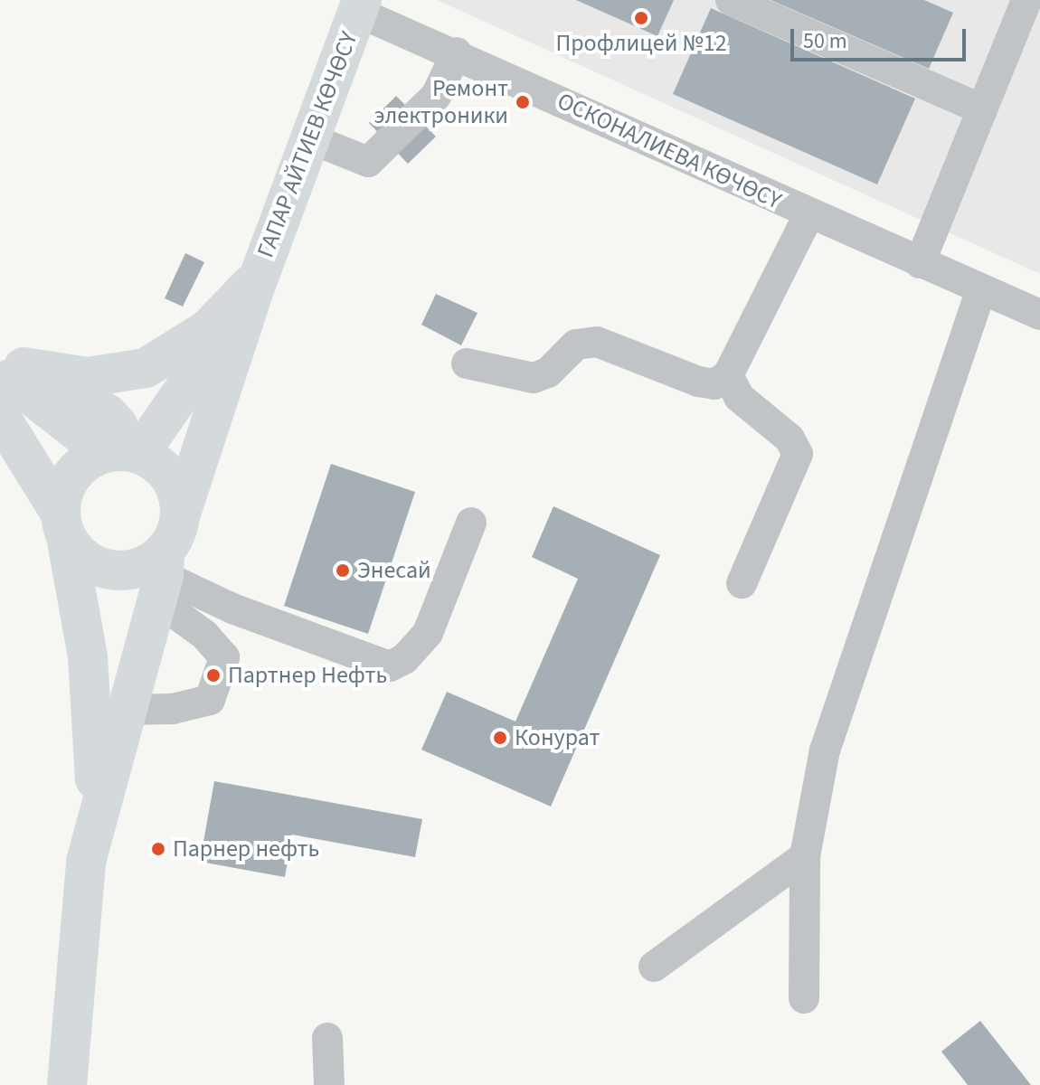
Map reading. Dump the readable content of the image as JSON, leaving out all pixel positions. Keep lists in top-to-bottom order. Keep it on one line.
{"streets":{"main road":["ГАПАР АЙТИЕВ КӨЧӨСҮ"],"street":["ОСКОНАЛИЕВА КӨЧӨСҮ"]},"crossings":[["ГАПАР АЙТИЕВ КӨЧӨСҮ","ОСКОНАЛИЕВА КӨЧӨСҮ"]],"places":["Профлицей №12","Ремонт электроники","Энесай","Партнер Нефть","Конурат","Парнер нефть"],"scale_bar":"50 m"}
